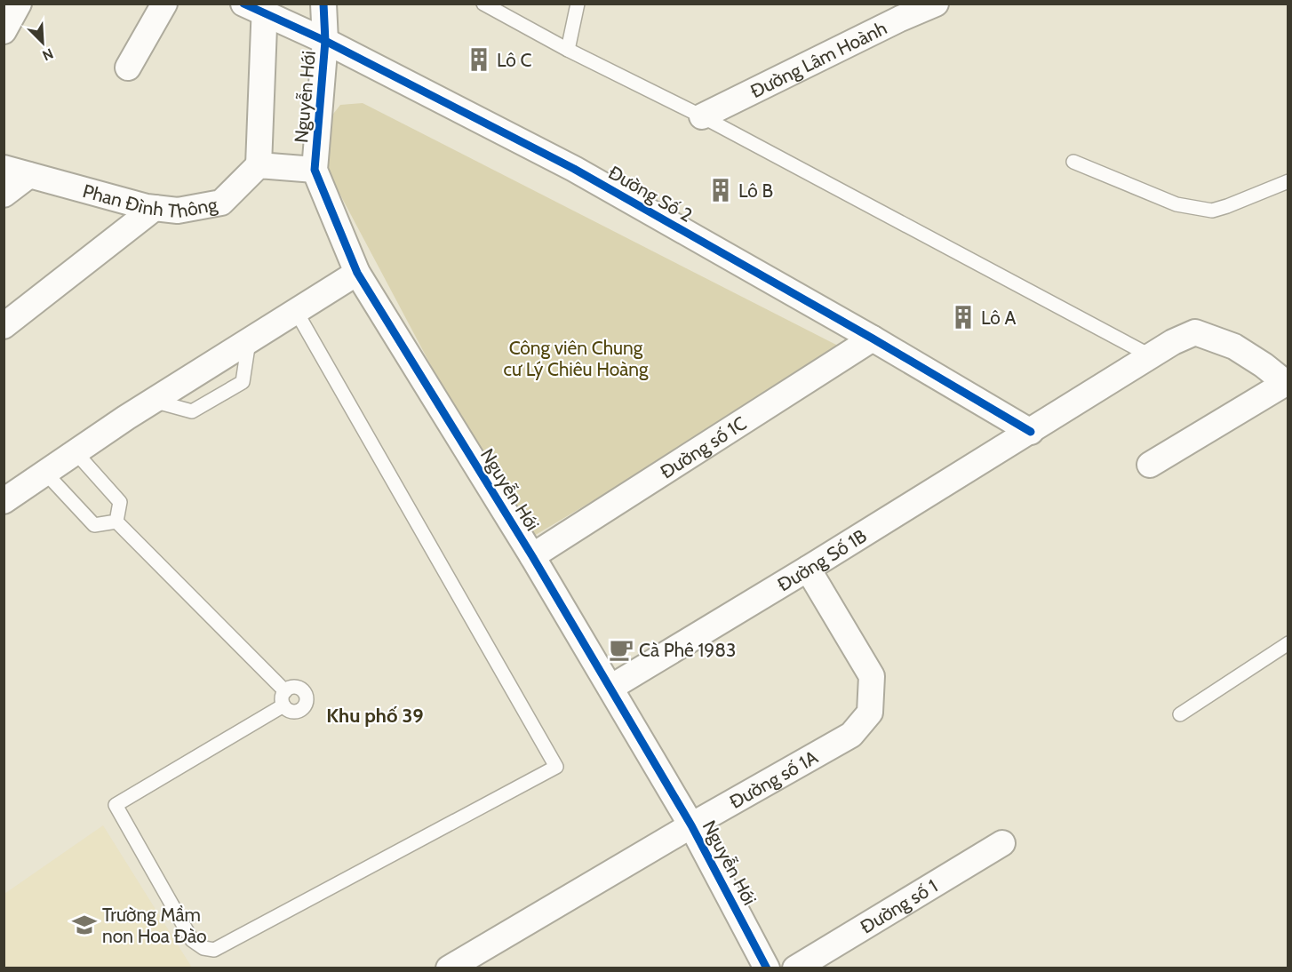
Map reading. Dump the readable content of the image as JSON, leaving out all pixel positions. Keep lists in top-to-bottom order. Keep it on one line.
{"streets":{"street":["Đường Lâm Hoành","Nguyễn Hới","Phan Đình Thông","Đường Số 2","Đường số 1C","Đường Số 1B","Đường số 1A","Đường số 1"]},"crossings":[["Nguyễn Hới","Đường Số 2"],["Nguyễn Hới","Đường số 1C"],["Nguyễn Hới","Đường Số 1B"],["Nguyễn Hới","Đường số 1A"],["Đường Số 2","Đường số 1C"],["Đường Số 2","Đường Số 1B"],["Đường Số 1B","Đường số 1A"]],"districts":["Khu phố 39"],"parks":["Công viên Chung cư Lý Chiêu Hoàng"],"places":{"building":["Lô C","Lô B","Lô A"],"cafe":["Cà Phê 1983"],"school or university":["Trường Mầm non Hoa Đào"]},"north":"bottom right"}
